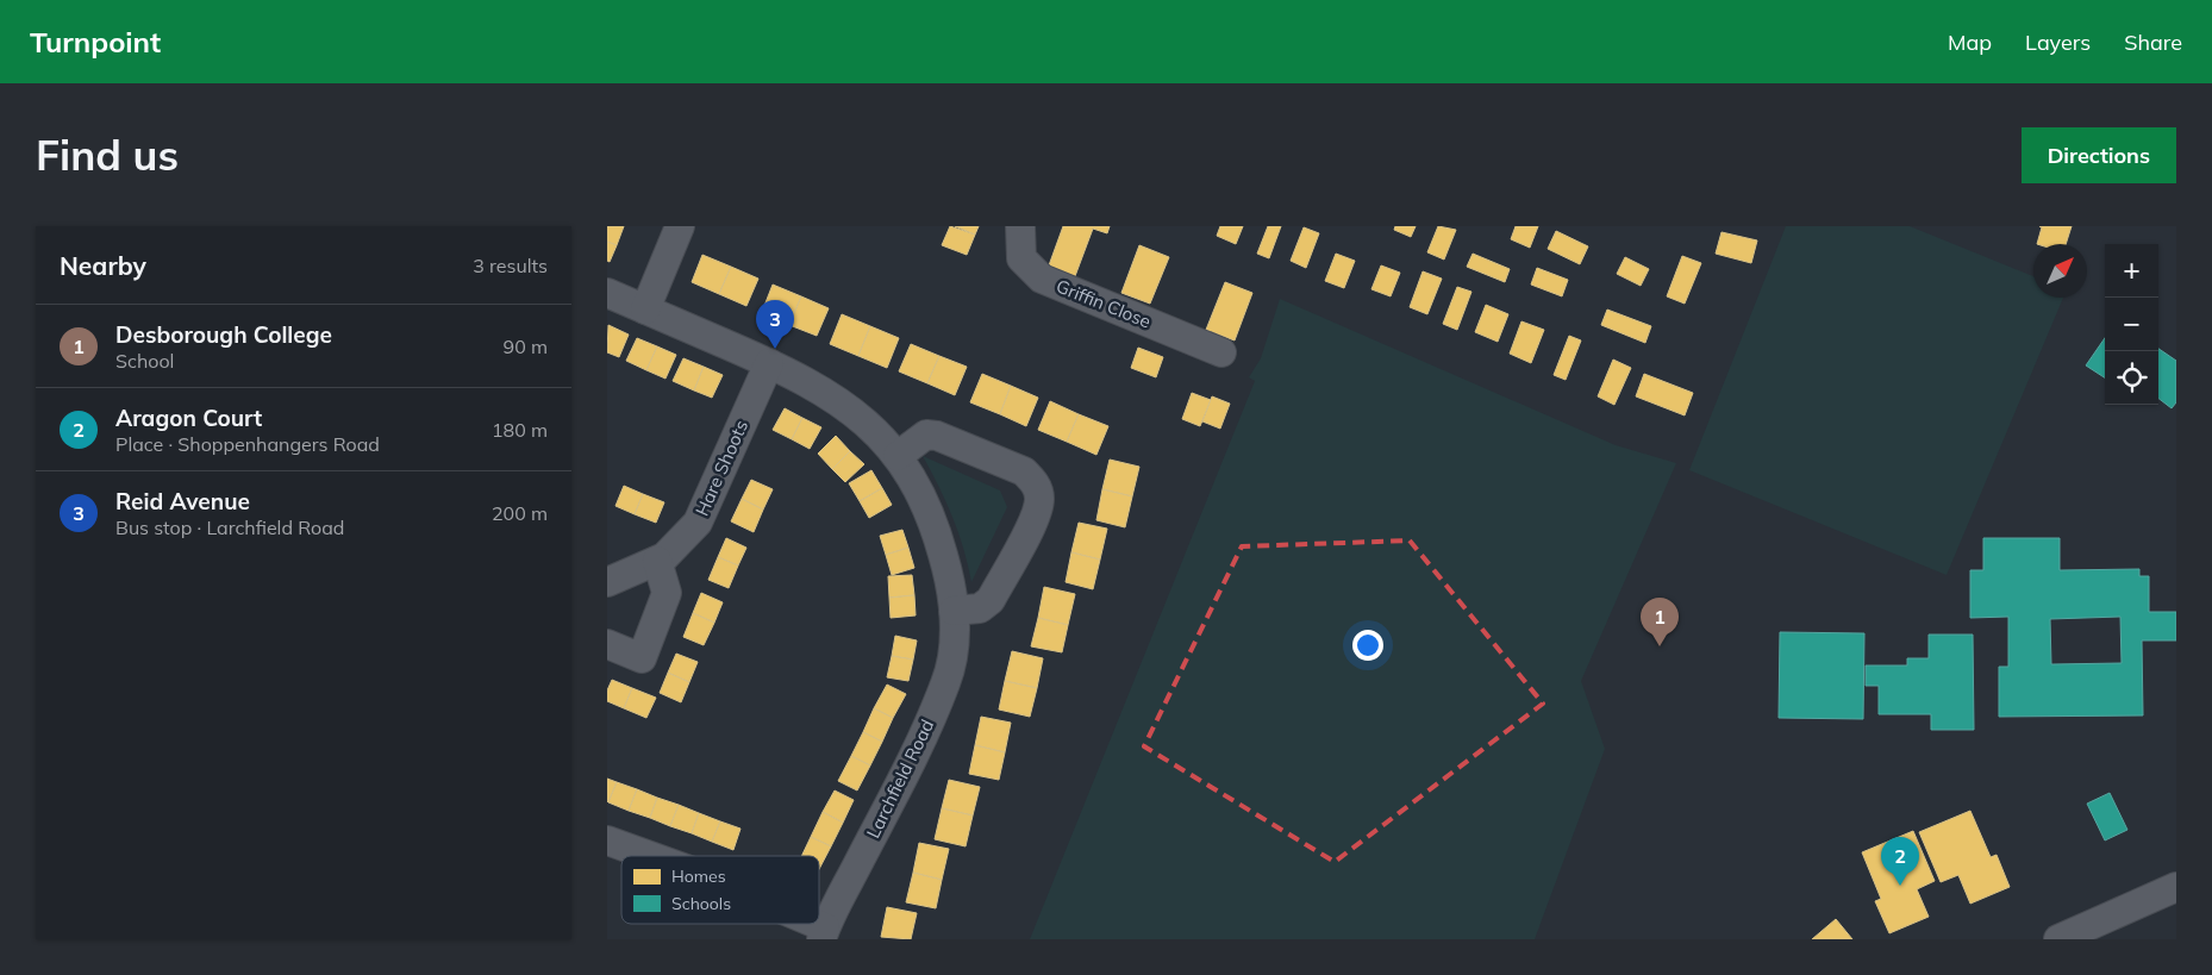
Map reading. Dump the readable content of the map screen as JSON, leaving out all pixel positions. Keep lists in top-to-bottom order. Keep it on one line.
{"streets":{"street":["Griffin Close","Hare Shoots","Larchfield Road"]},"crossings":[["Hare Shoots","Larchfield Road"]],"legend":["Homes","Schools"],"north":"top right","page":{"header":"Turnpoint","nav":["Map","Layers","Share"],"buttons":"Directions","title":"Find us","heading":["Nearby","3 results"],"map_buttons":["+","−"],"pins":["3","1","2"],"list":[{"mark":"1","name":"Desborough College","note":"School","value":"90 m"},{"mark":"2","name":"Aragon Court","note":"Place · Shoppenhangers Road","value":"180 m"},{"mark":"3","name":"Reid Avenue","note":"Bus stop · Larchfield Road","value":"200 m"}]}}
